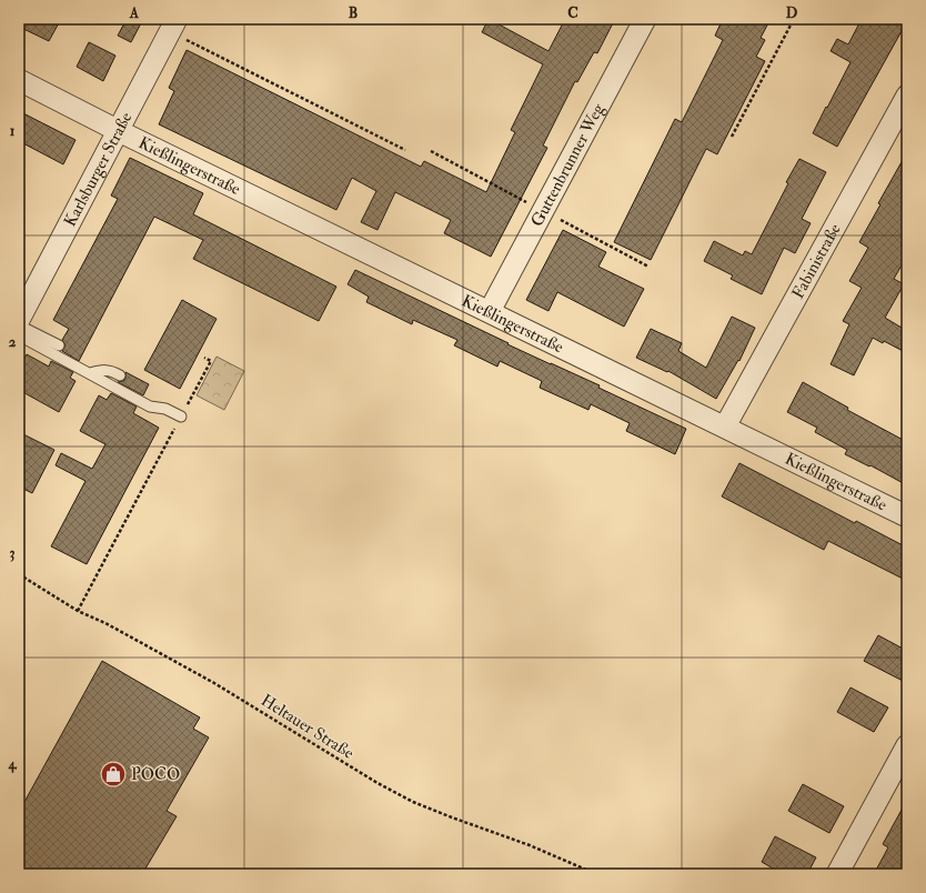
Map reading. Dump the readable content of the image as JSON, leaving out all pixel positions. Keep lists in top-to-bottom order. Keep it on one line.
{"streets":{"street":["Kießlingerstraße","Guttenbrunner Weg","Karlsburger Straße","Fabinistraße"],"path":["Heltauer Straße"]},"crossings":[["Kießlingerstraße","Guttenbrunner Weg"],["Kießlingerstraße","Karlsburger Straße"],["Kießlingerstraße","Fabinistraße"]],"places":{"shop":["POCO"]},"grid":{"columns":["A","B","C","D"],"rows":["1","2","3","4"]}}
